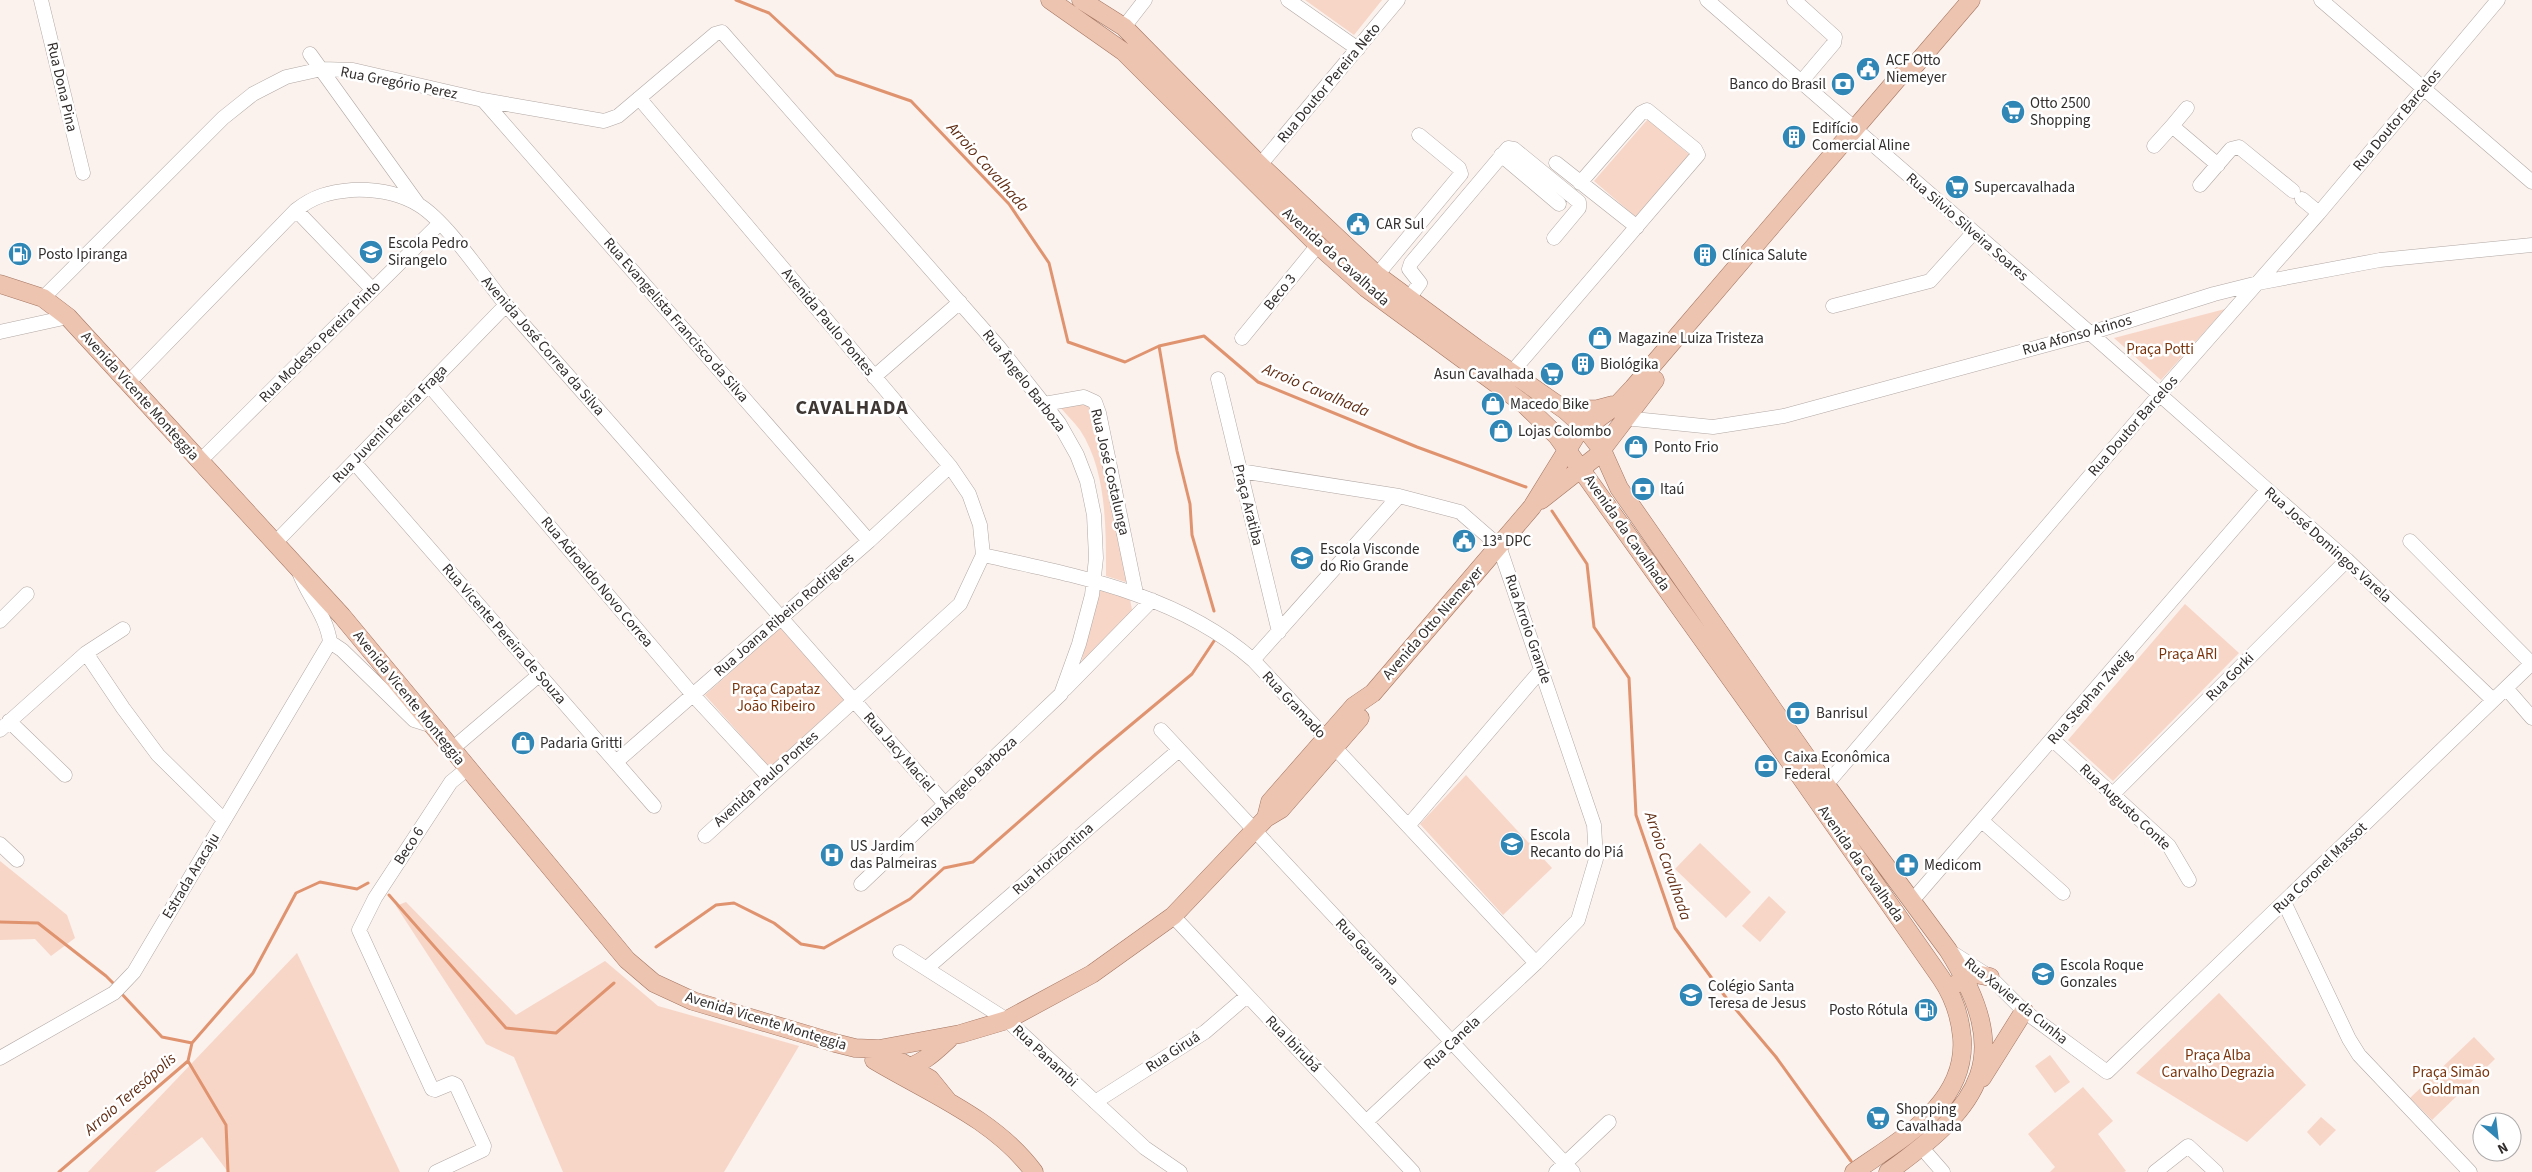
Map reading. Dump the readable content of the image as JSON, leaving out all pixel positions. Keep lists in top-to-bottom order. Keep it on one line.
{"streets":{"main road":["Avenida da Cavalhada","Avenida Vicente Monteggia","Avenida Otto Niemeyer"],"street":["Rua Gregório Perez","Rua Doutor Pereira Neto","Rua Dona Pina","Rua Doutor Barcelos","Rua Silvio Silveira Soares","Beco 3","Rua Evangelista Francisco da Silva","Avenida Paulo Pontes","Rua Afonso Arinos","Rua Modesto Pereira Pinto","Avenida José Correa da Silva","Rua Ângelo Barboza","Rua Juvenil Pereira Fraga","Rua José Costalunga","Praça Aratiba","Rua José Domingos Varela","Rua Adroaldo Novo Correa","Rua Joana Ribeiro Rodrigues","Rua Arroio Grande","Rua Vicente Pereira de Souza","Rua Gorki","Rua Stephan Zweig","Rua Gramado","Rua Jacy Maciel","Rua Augusto Conte","Beco 6","Rua Horizontina","Rua Coronel Massot","Estrada Aracaju","Rua Gaurama","Rua Xavier da Cunha","Rua Canela","Rua Ibirubá","Rua Giruá","Rua Panambi"]},"crossings":[["Rua Gregório Perez","Rua Evangelista Francisco da Silva"],["Rua Gregório Perez","Avenida Paulo Pontes"],["Rua Gregório Perez","Rua Ângelo Barboza"],["Rua Gregório Perez","Avenida Vicente Monteggia"],["Rua Doutor Pereira Neto","Avenida da Cavalhada"],["Rua Doutor Barcelos","Rua Silvio Silveira Soares"],["Rua Doutor Barcelos","Avenida da Cavalhada"],["Rua Doutor Barcelos","Rua Afonso Arinos"],["Rua Doutor Barcelos","Rua José Domingos Varela"],["Rua Silvio Silveira Soares","Rua Afonso Arinos"],["Rua Silvio Silveira Soares","Rua José Domingos Varela"],["Rua Silvio Silveira Soares","Avenida Otto Niemeyer"],["Avenida da Cavalhada","Beco 3"],["Avenida da Cavalhada","Avenida Otto Niemeyer"],["Avenida da Cavalhada","Rua Stephan Zweig"],["Avenida da Cavalhada","Rua Xavier da Cunha"],["Rua Evangelista Francisco da Silva","Rua Joana Ribeiro Rodrigues"],["Avenida Paulo Pontes","Avenida José Correa da Silva"],["Avenida Paulo Pontes","Rua Adroaldo Novo Correa"],["Avenida Paulo Pontes","Rua Joana Ribeiro Rodrigues"],["Avenida Paulo Pontes","Rua Gramado"],["Avenida Paulo Pontes","Rua Jacy Maciel"],["Rua Afonso Arinos","Avenida Otto Niemeyer"],["Rua Modesto Pereira Pinto","Avenida José Correa da Silva"],["Rua Modesto Pereira Pinto","Avenida Vicente Monteggia"],["Avenida José Correa da Silva","Avenida Vicente Monteggia"],["Avenida José Correa da Silva","Rua Juvenil Pereira Fraga"],["Avenida José Correa da Silva","Rua Joana Ribeiro Rodrigues"],["Avenida José Correa da Silva","Rua Jacy Maciel"],["Rua Ângelo Barboza","Rua José Costalunga"],["Rua Ângelo Barboza","Rua Gramado"],["Rua Ângelo Barboza","Rua Jacy Maciel"],["Avenida Vicente Monteggia","Rua Juvenil Pereira Fraga"],["Avenida Vicente Monteggia","Avenida Otto Niemeyer"],["Avenida Vicente Monteggia","Beco 6"],["Rua Juvenil Pereira Fraga","Rua Adroaldo Novo Correa"],["Rua Juvenil Pereira Fraga","Rua Vicente Pereira de Souza"],["Rua José Costalunga","Rua Gramado"],["Rua José Domingos Varela","Rua Gorki"],["Rua José Domingos Varela","Rua Stephan Zweig"],["Rua José Domingos Varela","Rua Coronel Massot"],["Rua Adroaldo Novo Correa","Rua Joana Ribeiro Rodrigues"],["Rua Joana Ribeiro Rodrigues","Rua Vicente Pereira de Souza"],["Avenida Otto Niemeyer","Rua Arroio Grande"],["Avenida Otto Niemeyer","Rua Gramado"],["Avenida Otto Niemeyer","Rua Gaurama"],["Avenida Otto Niemeyer","Rua Ibirubá"],["Avenida Otto Niemeyer","Rua Panambi"],["Rua Arroio Grande","Rua Gramado"],["Rua Arroio Grande","Rua Canela"],["Rua Gorki","Rua Augusto Conte"],["Rua Stephan Zweig","Rua Augusto Conte"],["Rua Gramado","Rua Canela"],["Rua Horizontina","Rua Gaurama"],["Rua Horizontina","Rua Panambi"],["Rua Coronel Massot","Rua Xavier da Cunha"],["Rua Gaurama","Rua Canela"],["Rua Canela","Rua Ibirubá"],["Rua Ibirubá","Rua Giruá"],["Rua Giruá","Rua Panambi"]],"districts":["CAVALHADA"],"water":["Arroio Cavalhada","Arroio Teresópolis"],"parks":["Praça Potti","Praça ARI","Praça Capataz João Ribeiro","Praça Alba Carvalho Degrazia","Praça Simão Goldman"],"places":{"public building":["ACF Otto Niemeyer","CAR Sul","13ª DPC"],"bank":["Banco do Brasil","Itaú","Banrisul","Caixa Econômica Federal"],"supermarket":["Otto 2500 Shopping","Supercavalhada","Asun Cavalhada","Shopping Cavalhada"],"building":["Edifício Comercial Aline","Clínica Salute","Biológika"],"school or university":["Escola Pedro Sirangelo","Escola Visconde do Rio Grande","Escola Recanto do Piá","Escola Roque Gonzales","Colégio Santa Teresa de Jesus"],"fuel station":["Posto Ipiranga","Posto Rótula"],"shop":["Magazine Luiza Tristeza","Macedo Bike","Lojas Colombo","Ponto Frio","Padaria Gritti"],"hospital":["US Jardim das Palmeiras"],"pharmacy":["Medicom"]},"north":"bottom right"}
